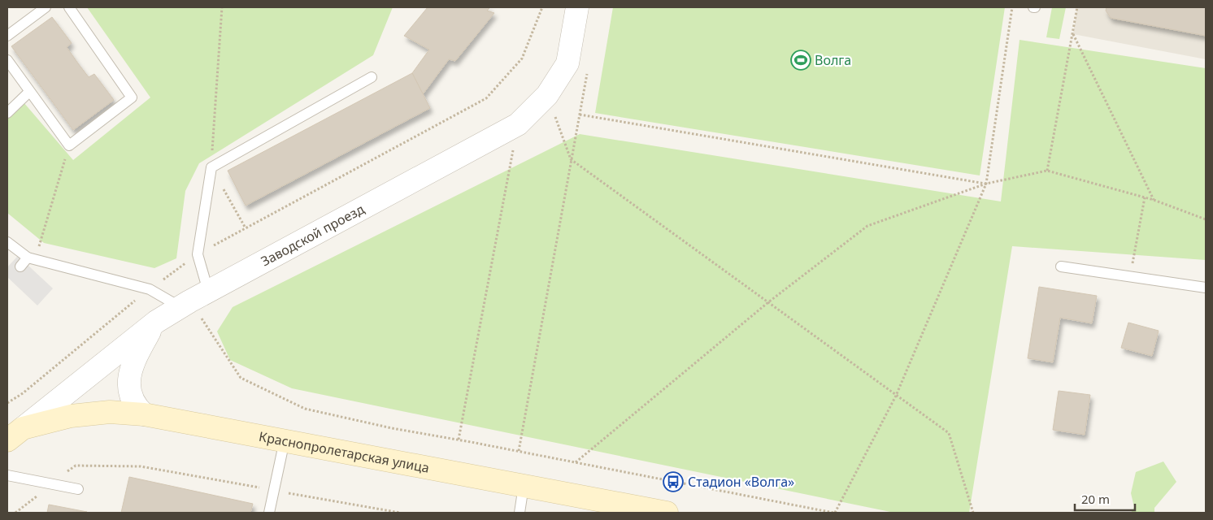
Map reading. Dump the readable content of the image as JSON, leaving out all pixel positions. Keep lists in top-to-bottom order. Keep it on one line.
{"streets":{"main road":["Краснопролетарская улица"],"street":["Заводской проезд"]},"crossings":[["Заводской проезд","Краснопролетарская улица"]],"places":{"sports":["Волга"],"bus stop":["Стадион «Волга»"]},"scale_bar":"20 m"}
